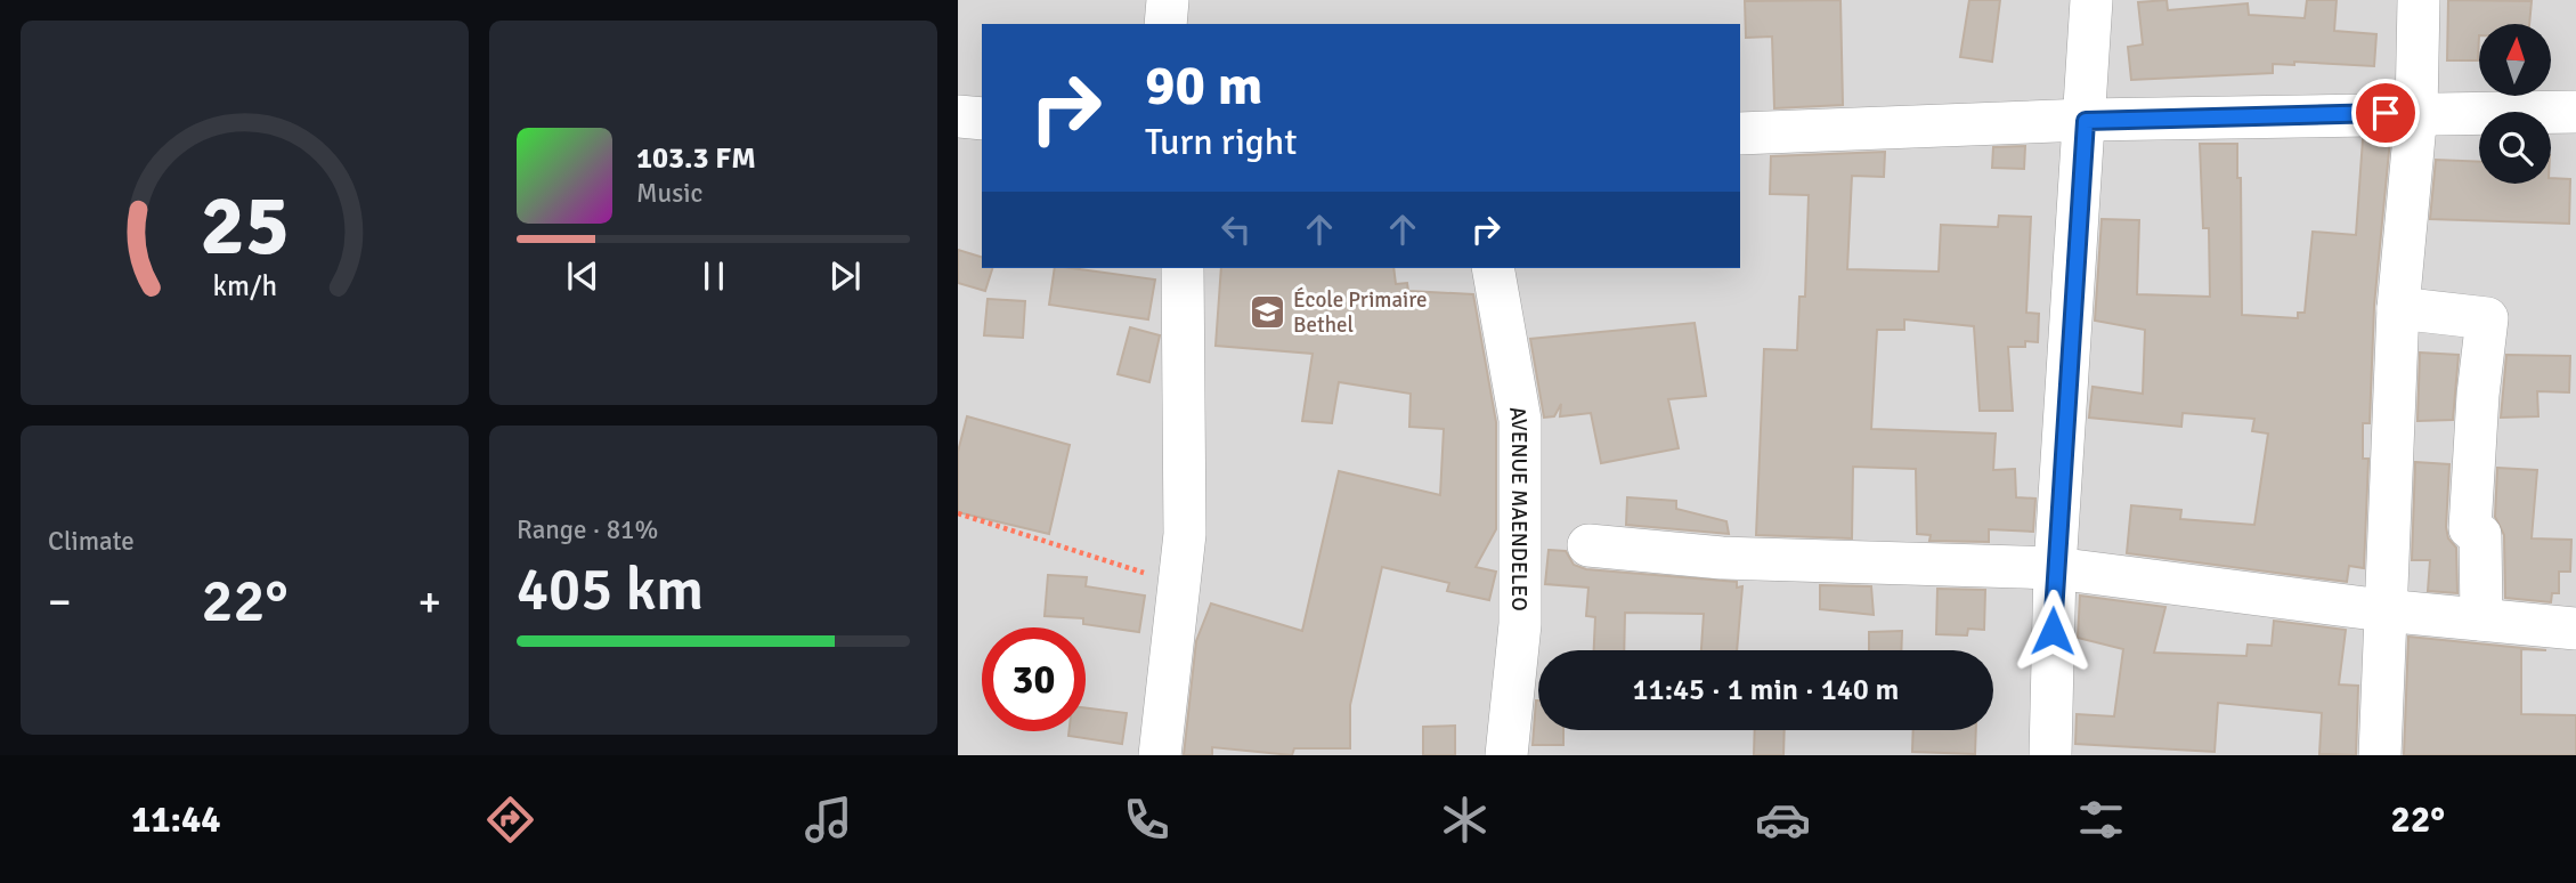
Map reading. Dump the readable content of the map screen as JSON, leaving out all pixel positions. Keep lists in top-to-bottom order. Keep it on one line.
{"streets":{"street":["AVENUE MAENDELEO"]},"places":{"school or university":["École Primaire Bethel"]},"north":"top","page":{"turn":["90 m","Turn right"],"song":["103.3 FM","Music"],"tile":["Climate",["Range · 81%","405 km"]],"heat":["−","22°","+"],"limit":"30","trip":"11:45 · 1 min · 140 m","tabs":["11:44","22°"],"gauge":["25","km/h"]}}
